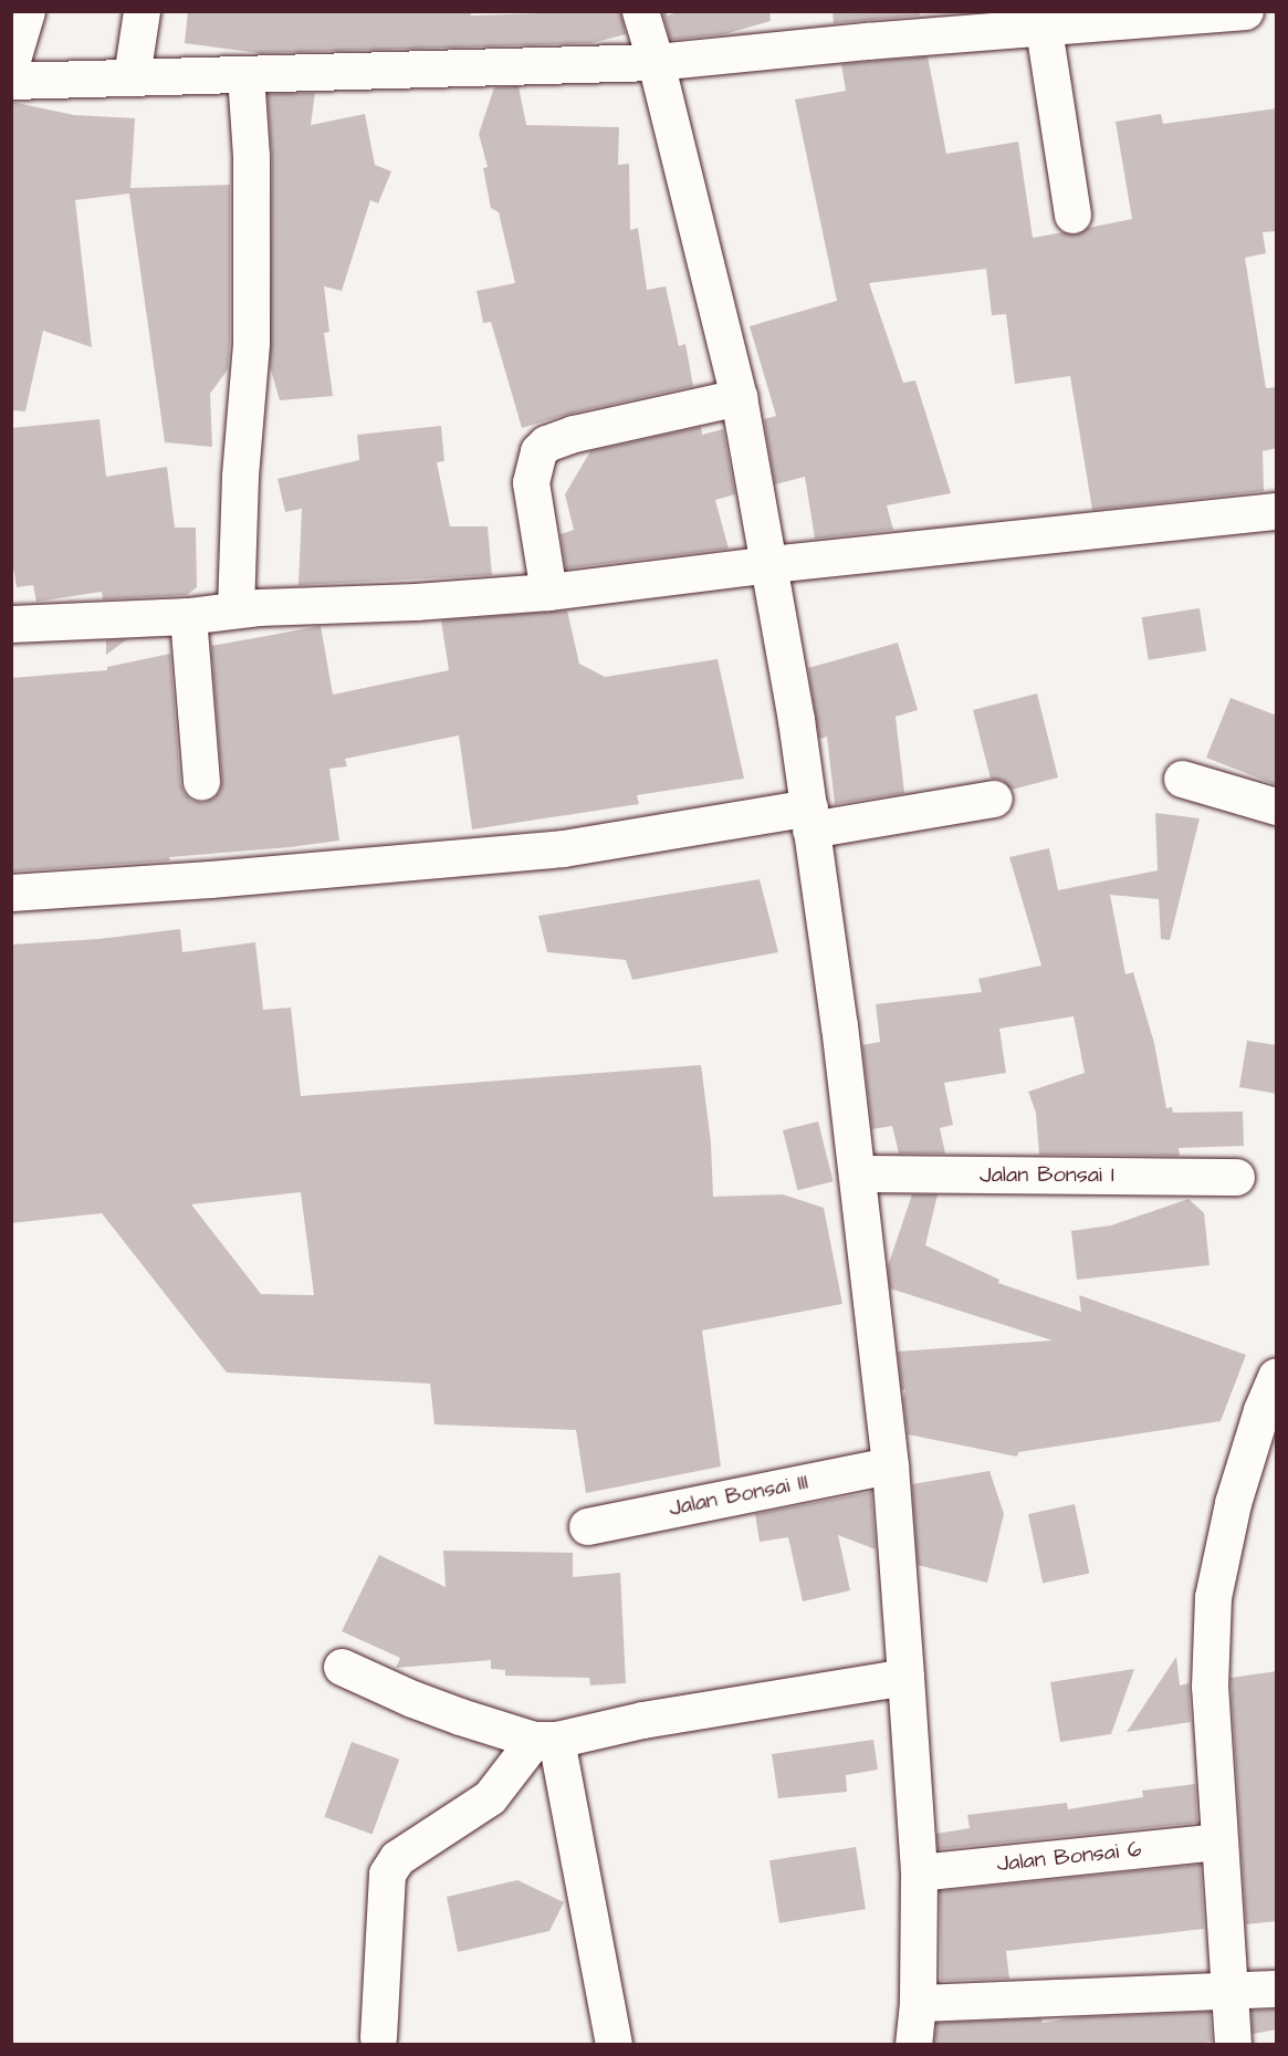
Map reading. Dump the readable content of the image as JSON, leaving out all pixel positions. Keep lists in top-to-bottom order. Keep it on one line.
{"streets":{"street":["Jalan Bonsai I","Jalan Bonsai III","Jalan Bonsai 6"]}}
